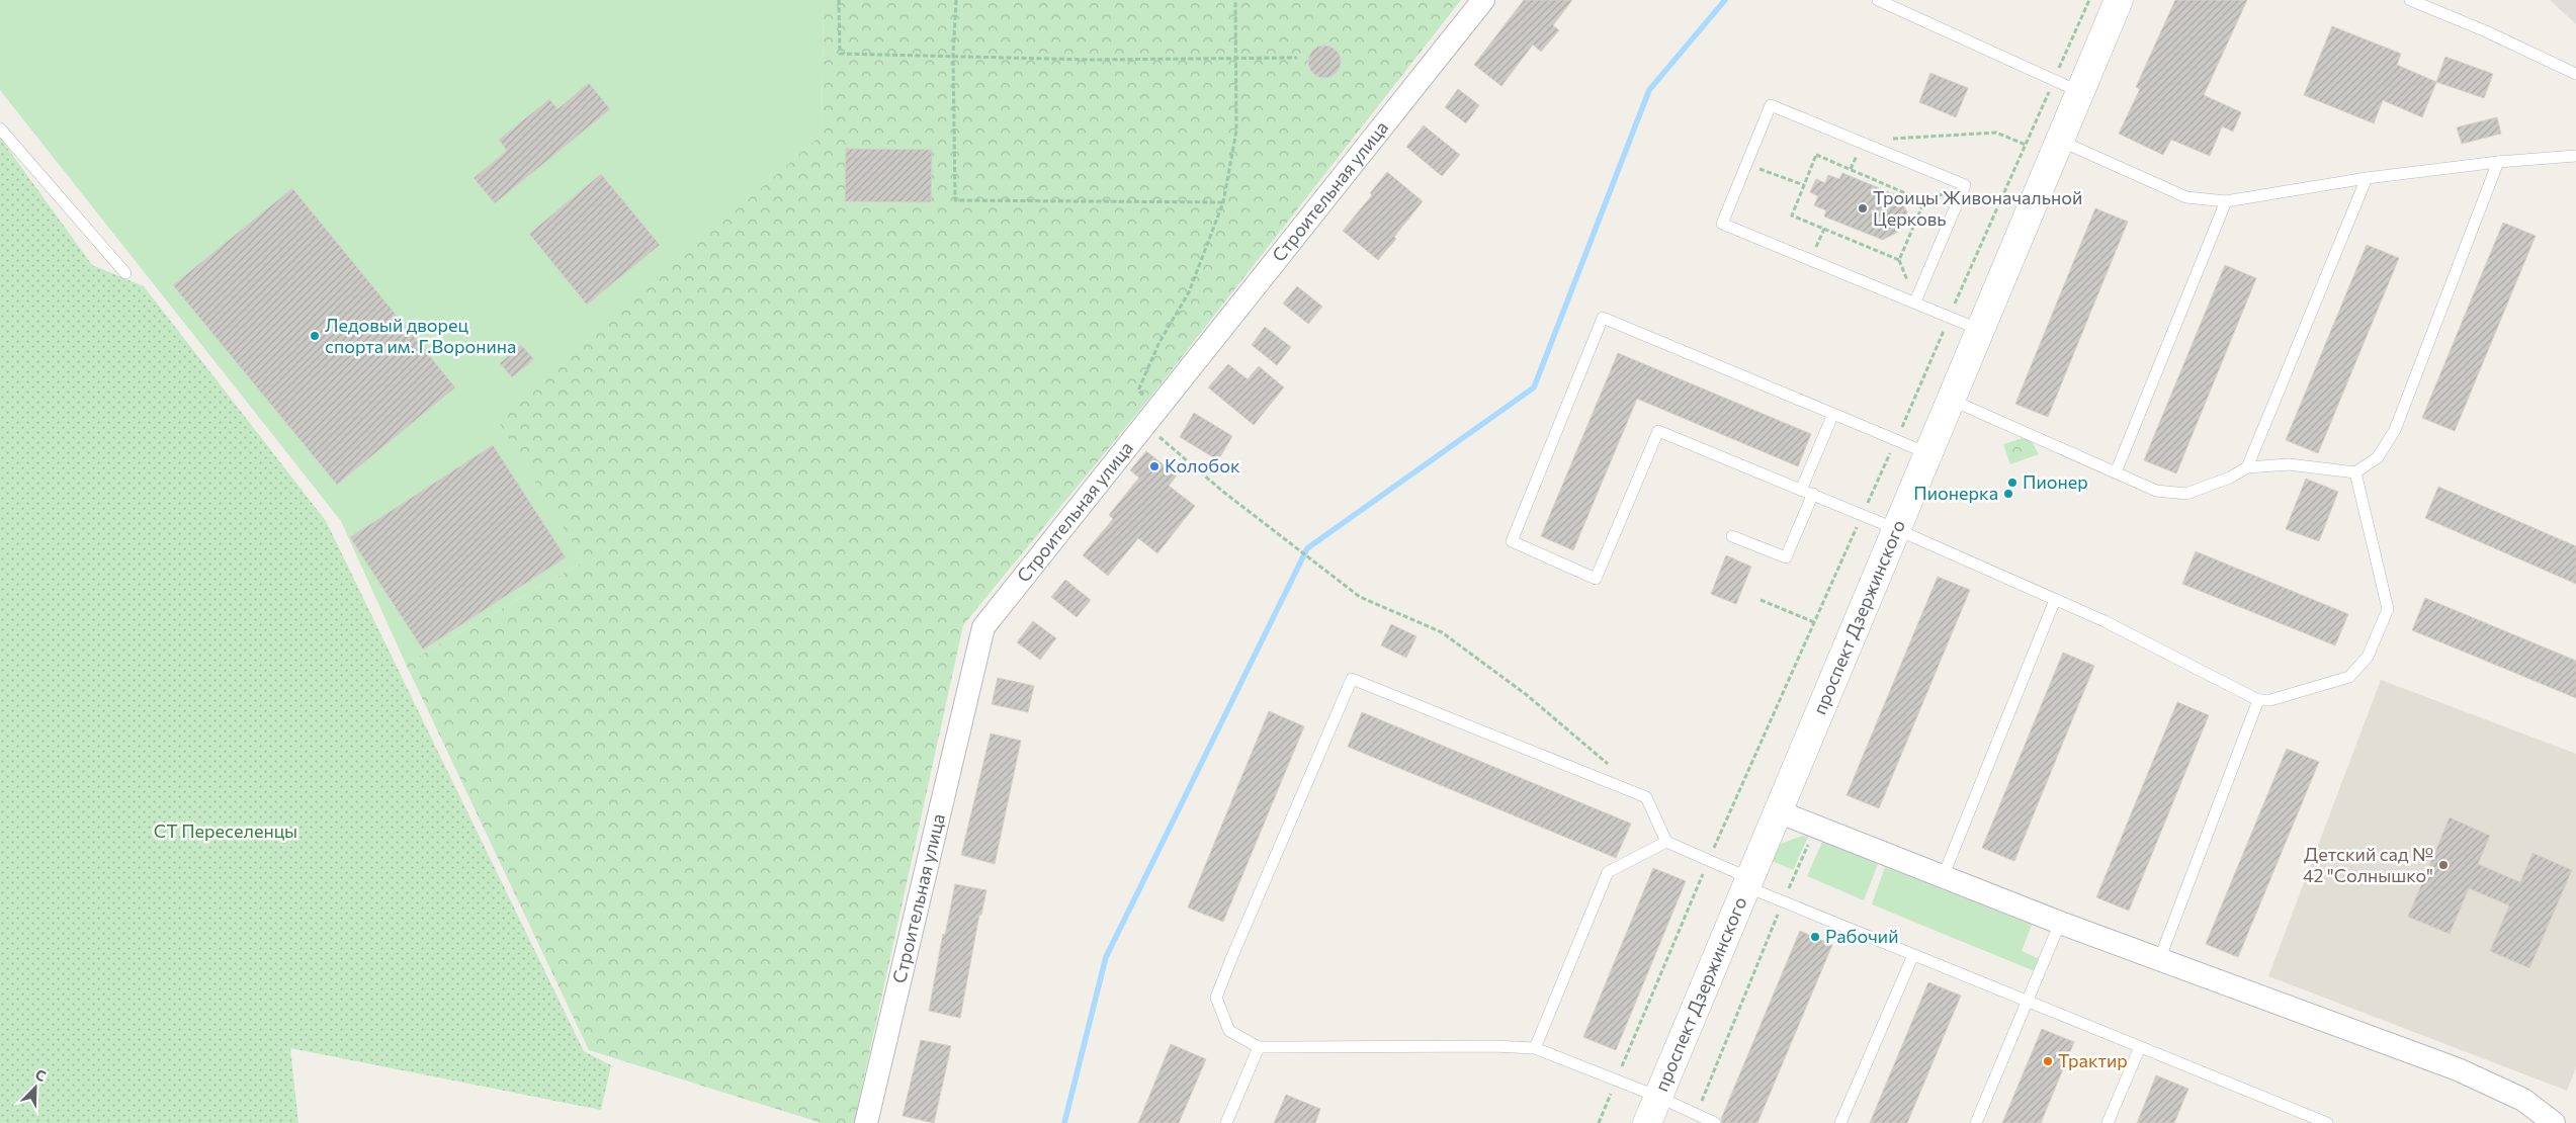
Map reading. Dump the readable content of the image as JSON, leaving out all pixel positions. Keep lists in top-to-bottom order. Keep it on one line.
{"streets":{"street":["Строительная улица","проспект Дзержинского"]},"parks":["СТ Переселенцы"],"places":["Троицы Живоначальной Церковь","Ледовый дворец спорта им. Г.Воронина","Колобок","Пионер","Пионерка","Детский сад № 42 \"Солнышко\"","Рабочий","Трактир"],"north":"top right"}
